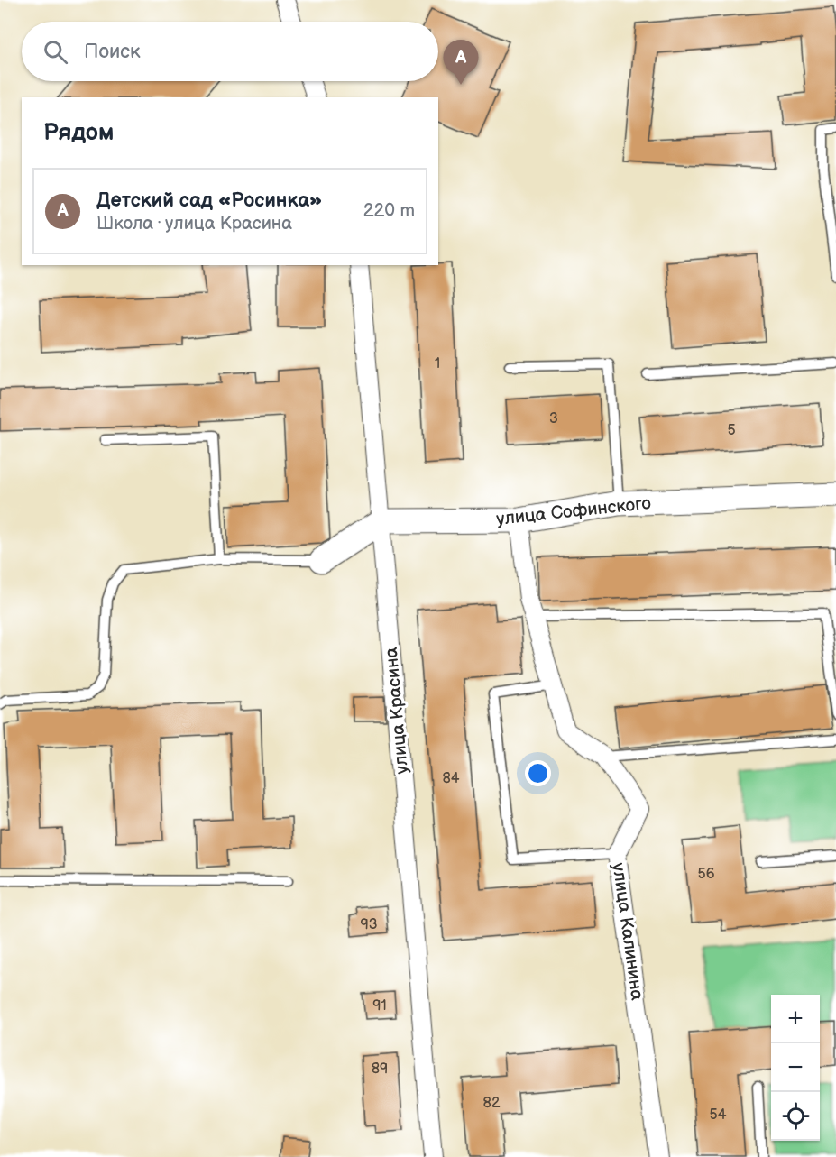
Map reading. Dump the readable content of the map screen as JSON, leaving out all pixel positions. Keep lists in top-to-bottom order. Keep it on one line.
{"streets":{"street":["улица Софинского","улица Красина","улица Калинина"]},"crossings":[["улица Софинского","улица Красина"],["улица Софинского","улица Калинина"]],"house_numbers":["1","3","5","84","56","93","91","89","82","54"],"page":{"search":"Поиск","pins":"A","heading":"Рядом","list":[{"mark":"A","name":"Детский сад «Росинка»","note":"Школа · улица Красина","value":"220 m"}],"map_buttons":["+","−"]}}
